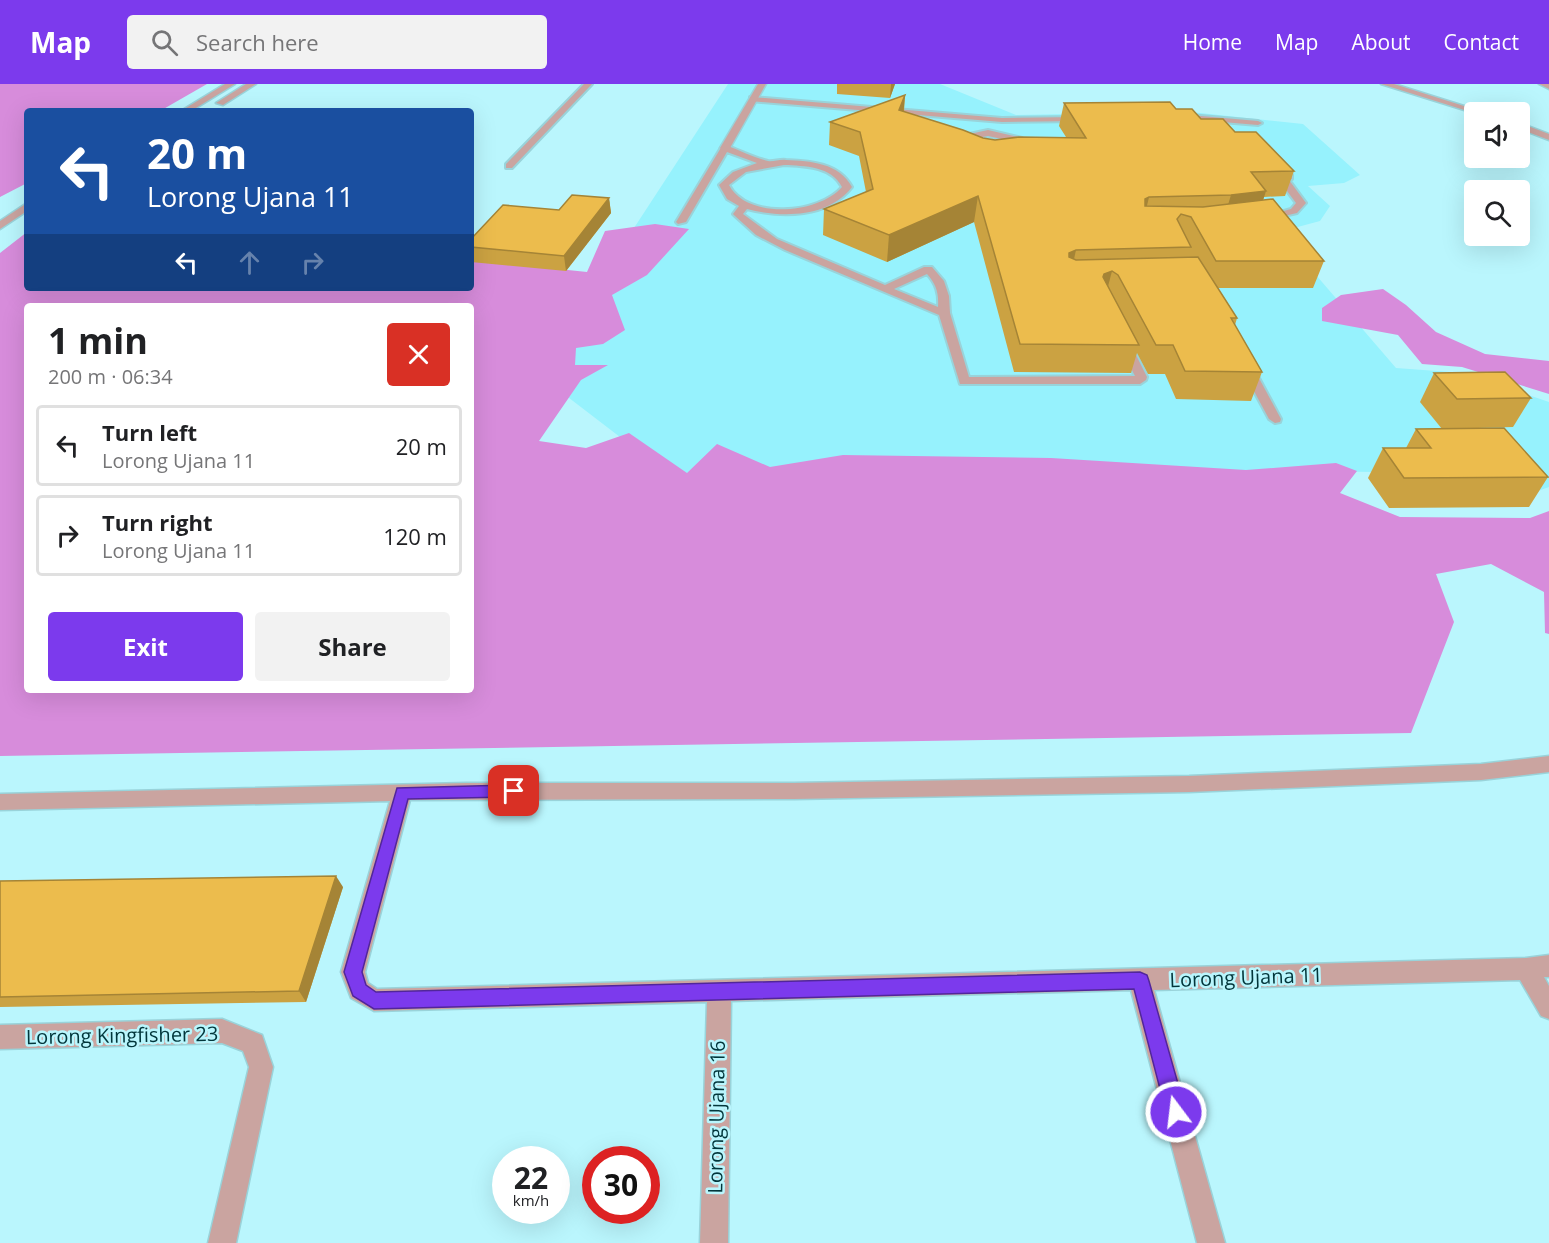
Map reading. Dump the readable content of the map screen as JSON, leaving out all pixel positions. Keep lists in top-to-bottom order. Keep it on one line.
{"streets":{"street":["Lorong Ujana 11","Lorong Kingfisher 23","Lorong Ujana 16"]},"crossings":[["Lorong Ujana 11","Lorong Ujana 16"]],"page":{"header":"Map","search":"Search here","nav":["Home","Map","About","Contact"],"turn":["20 m","Lorong Ujana 11"],"heading":["1 min","200 m · 06:34"],"list":[{"name":"Turn left","note":"Lorong Ujana 11","value":"20 m"},{"name":"Turn right","note":"Lorong Ujana 11","value":"120 m"}],"buttons":["Exit","Share"],"speed":"22 km/h","limit":"30"}}
